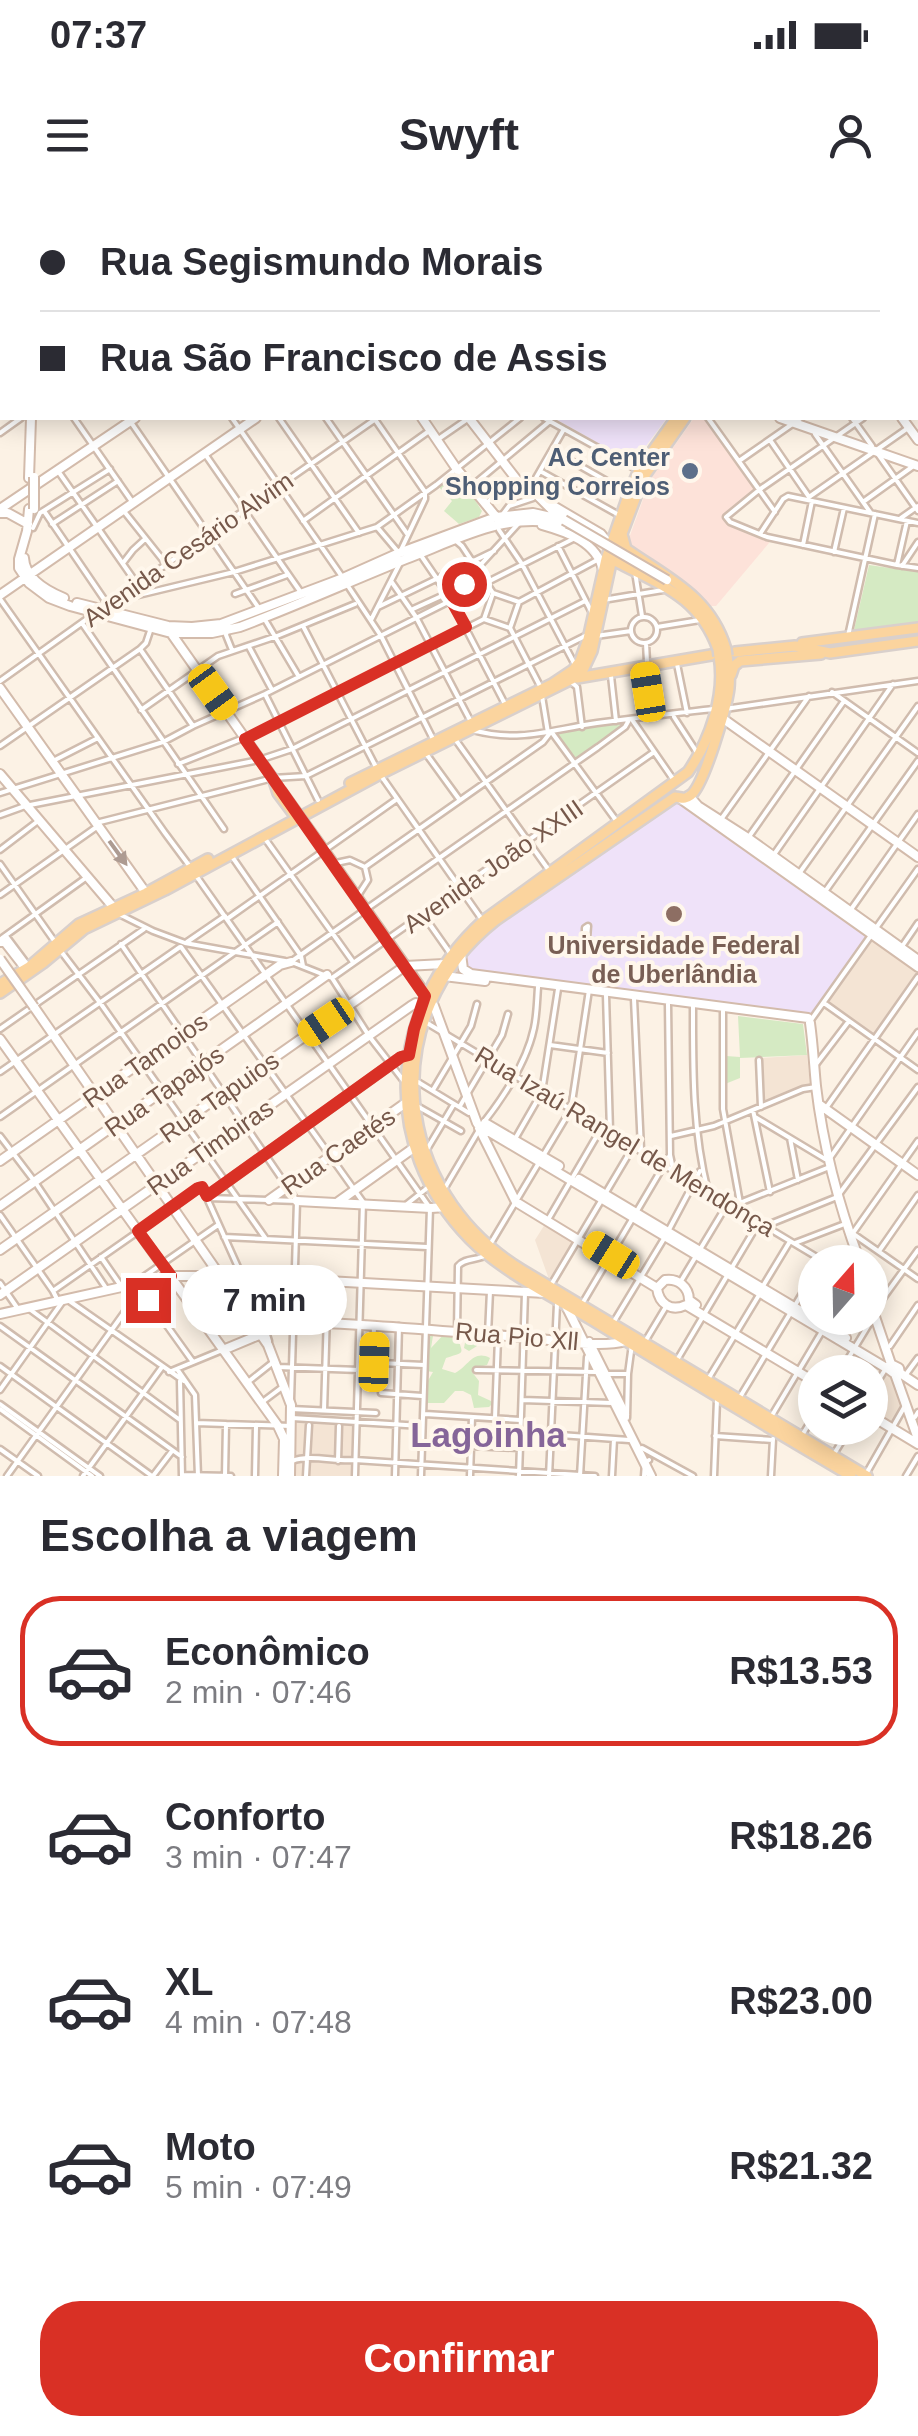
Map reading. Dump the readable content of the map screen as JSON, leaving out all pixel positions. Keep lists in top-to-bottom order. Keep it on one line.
{"streets":{"main road":["Rua Tamoios","Rua Tapajós","Rua Tapuios","Rua Timbiras","Rua Caetés","Rua Pio Xll"],"street":["Avenida Cesário Alvim","Avenida João XXIII","Rua Izaú Rangel de Mendonça"]},"crossings":[["Avenida João XXIII","Rua Tapajós"]],"districts":["Lagoinha"],"places":["AC Center Shopping Correios","Universidade Federal de Uberlândia"],"north":"top","page":{"status":"07:37","header":"Swyft","banner":["Rua Segismundo Morais","Rua São Francisco de Assis"],"bubble":"7 min","heading":"Escolha a viagem","list":[{"name":"Econômico","note":"2 min · 07:46","value":"R$13.53"},{"name":"Conforto","note":"3 min · 07:47","value":"R$18.26"},{"name":"XL","note":"4 min · 07:48","value":"R$23.00"},{"name":"Moto","note":"5 min · 07:49","value":"R$21.32"}],"buttons":"Confirmar"}}
